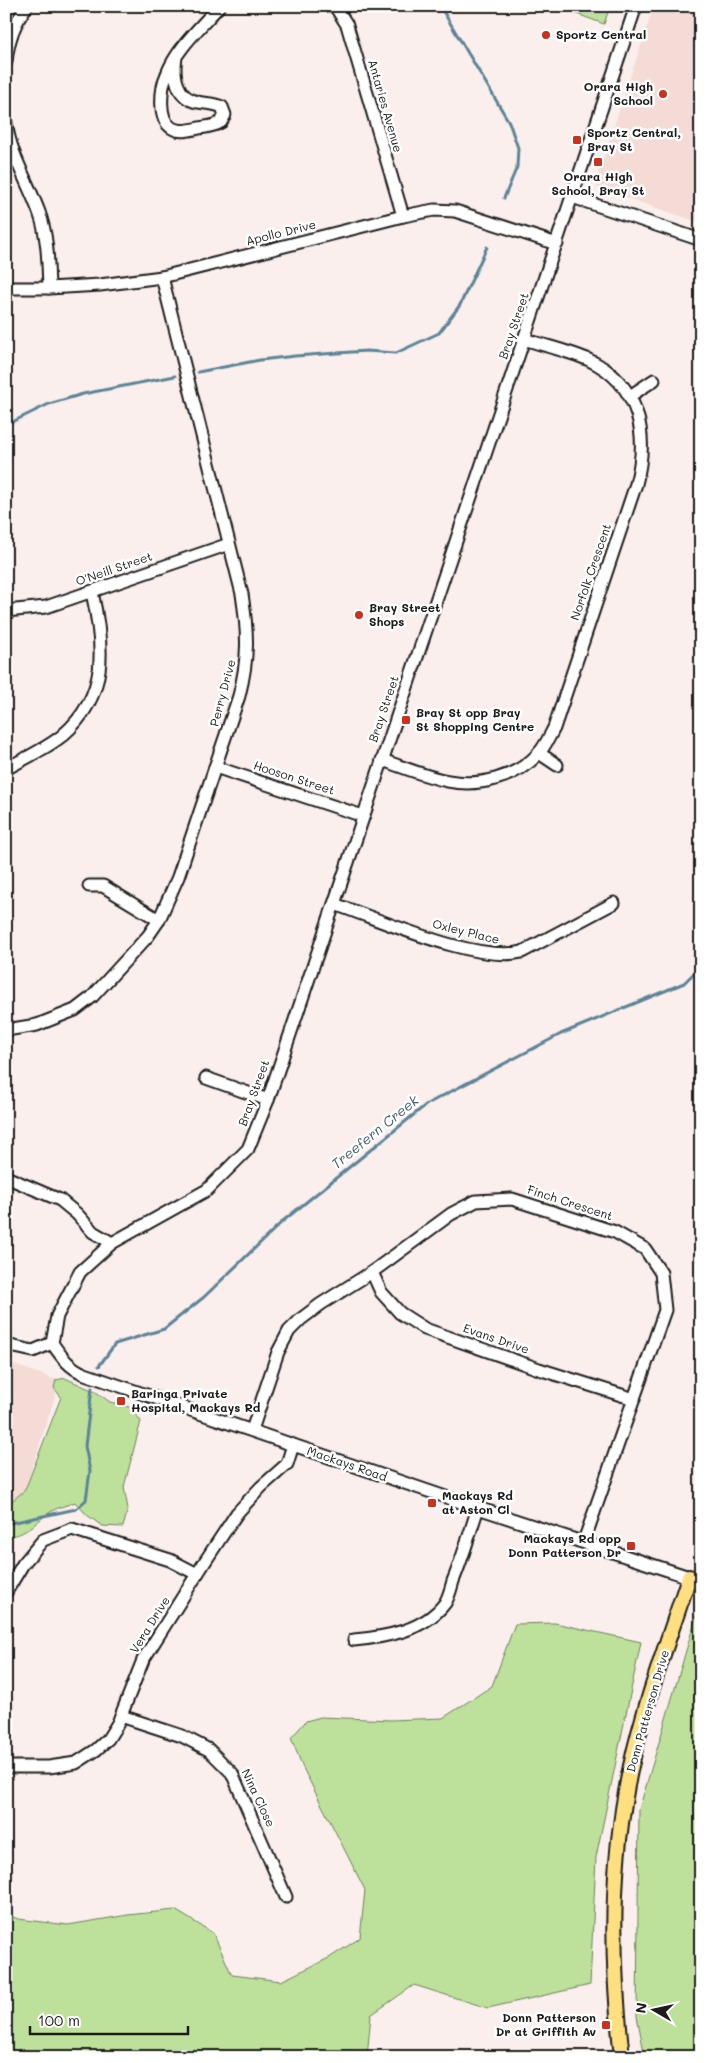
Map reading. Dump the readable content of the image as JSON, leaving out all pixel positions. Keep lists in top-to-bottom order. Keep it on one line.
{"streets":{"main road":["Donn Patterson Drive"],"street":["Antaries Avenue","Apollo Drive","Bray Street","O'Neill Street","Norfolk Crescent","Perry Drive","Hooson Street","Oxley Place","Finch Crescent","Evans Drive","Mackays Road","Vera Drive","Nina Close"]},"crossings":[["Antaries Avenue","Apollo Drive"],["Apollo Drive","Bray Street"],["Apollo Drive","Perry Drive"],["Bray Street","Norfolk Crescent"],["Bray Street","Hooson Street"],["Bray Street","Oxley Place"],["Bray Street","Mackays Road"],["O'Neill Street","Perry Drive"],["Perry Drive","Hooson Street"],["Finch Crescent","Evans Drive"],["Finch Crescent","Mackays Road"],["Mackays Road","Vera Drive"],["Mackays Road","Donn Patterson Drive"],["Vera Drive","Nina Close"]],"water":["Treefern Creek"],"places":{"other":["Sportz Central","Orara High School","Bray Street Shops"],"transit":["Sportz Central, Bray St","Orara High School, Bray St","Bray St opp Bray St Shopping Centre","Baringa Private Hospital, Mackays Rd","Mackays Rd at Aston Cl","Mackays Rd opp Donn Patterson Dr","Donn Patterson Dr at Griffith Av"]},"scale_bar":"100 m","north":"left"}
